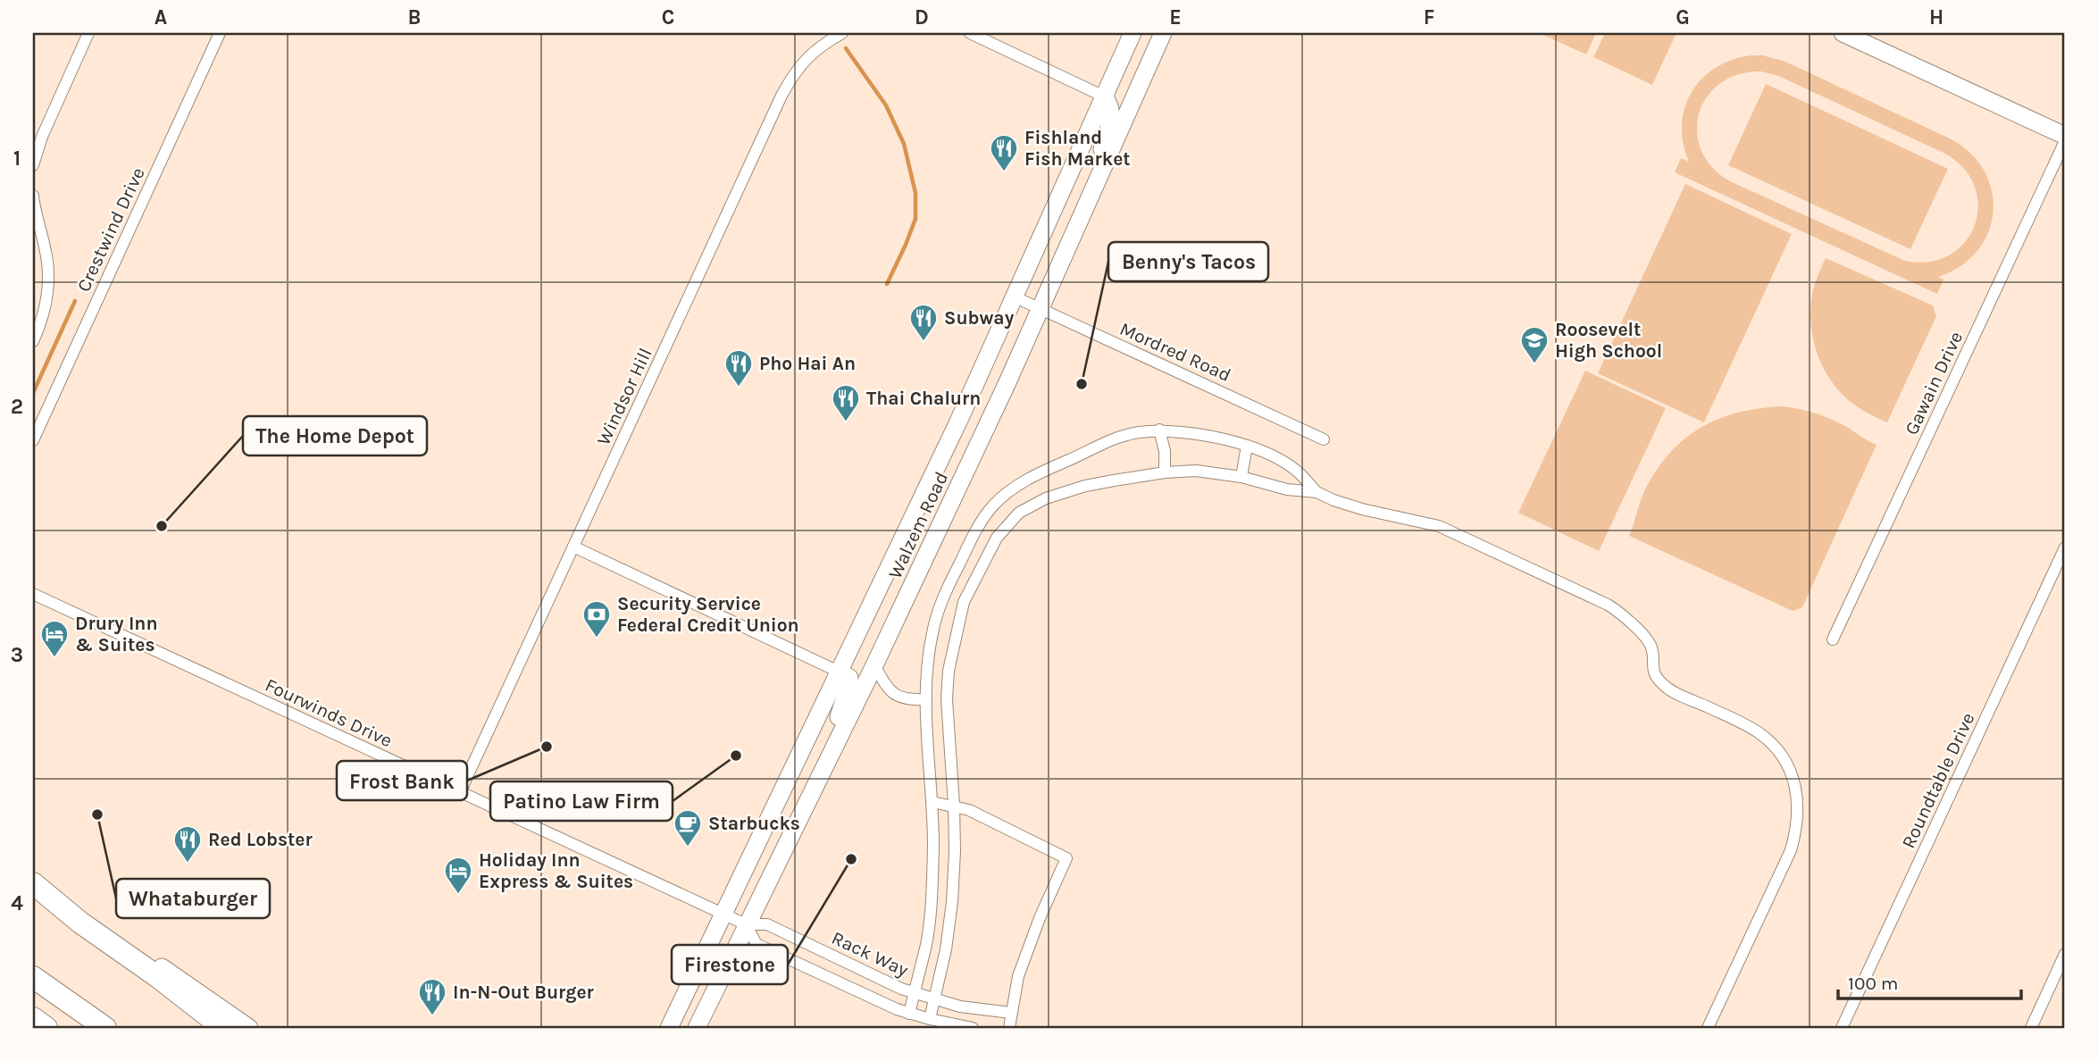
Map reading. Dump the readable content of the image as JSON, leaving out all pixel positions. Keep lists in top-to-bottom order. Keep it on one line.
{"streets":{"main road":["Walzem Road"],"street":["Crestwind Drive","Mordred Road","Gawain Drive","Windsor Hill","Fourwinds Drive","Roundtable Drive","Rack Way"]},"crossings":[["Mordred Road","Walzem Road"],["Windsor Hill","Fourwinds Drive"],["Walzem Road","Fourwinds Drive"],["Walzem Road","Rack Way"],["Fourwinds Drive","Rack Way"]],"places":{"restaurant":["Fishland Fish Market","Subway","Pho Hai An","Thai Chalurn","Red Lobster","In-N-Out Burger"],"school or university":["Roosevelt High School"],"other":["Benny's Tacos","The Home Depot","Frost Bank","Patino Law Firm","Whataburger","Firestone"],"bank":["Security Service Federal Credit Union"],"hotel":["Drury Inn & Suites","Holiday Inn Express & Suites"],"cafe":["Starbucks"]},"scale_bar":"100 m","grid":{"columns":["A","B","C","D","E","F","G","H"],"rows":["1","2","3","4"]}}
